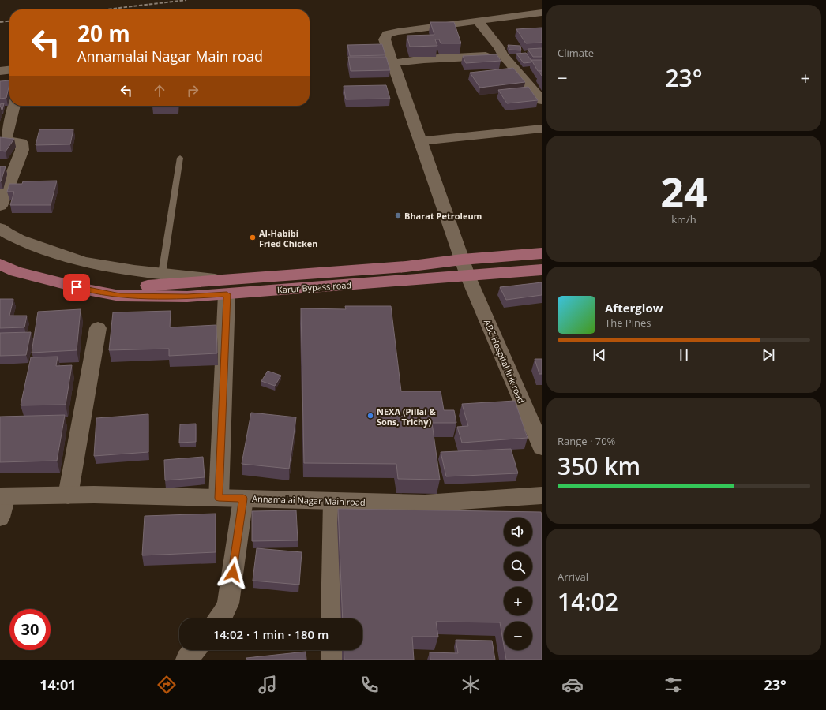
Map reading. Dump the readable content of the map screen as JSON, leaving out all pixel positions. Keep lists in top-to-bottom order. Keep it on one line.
{"streets":{"main road":["Karur Bypass road"],"street":["ABC Hospital link road","Annamalai Nagar Main road"]},"crossings":[["Karur Bypass road","ABC Hospital link road"]],"places":["Bharat Petroleum","Al-Habibi Fried Chicken","NEXA (Pillai & Sons, Trichy)"],"page":{"tile":["Climate",["24","km/h"],["Range · 70%","350 km"],["Arrival","14:02"]],"turn":["20 m","Annamalai Nagar Main road"],"heat":["−","23°","+"],"song":["Afterglow","The Pines"],"map_buttons":["+","−"],"limit":"30","trip":"14:02 · 1 min · 180 m","tabs":["14:01","23°"]}}
